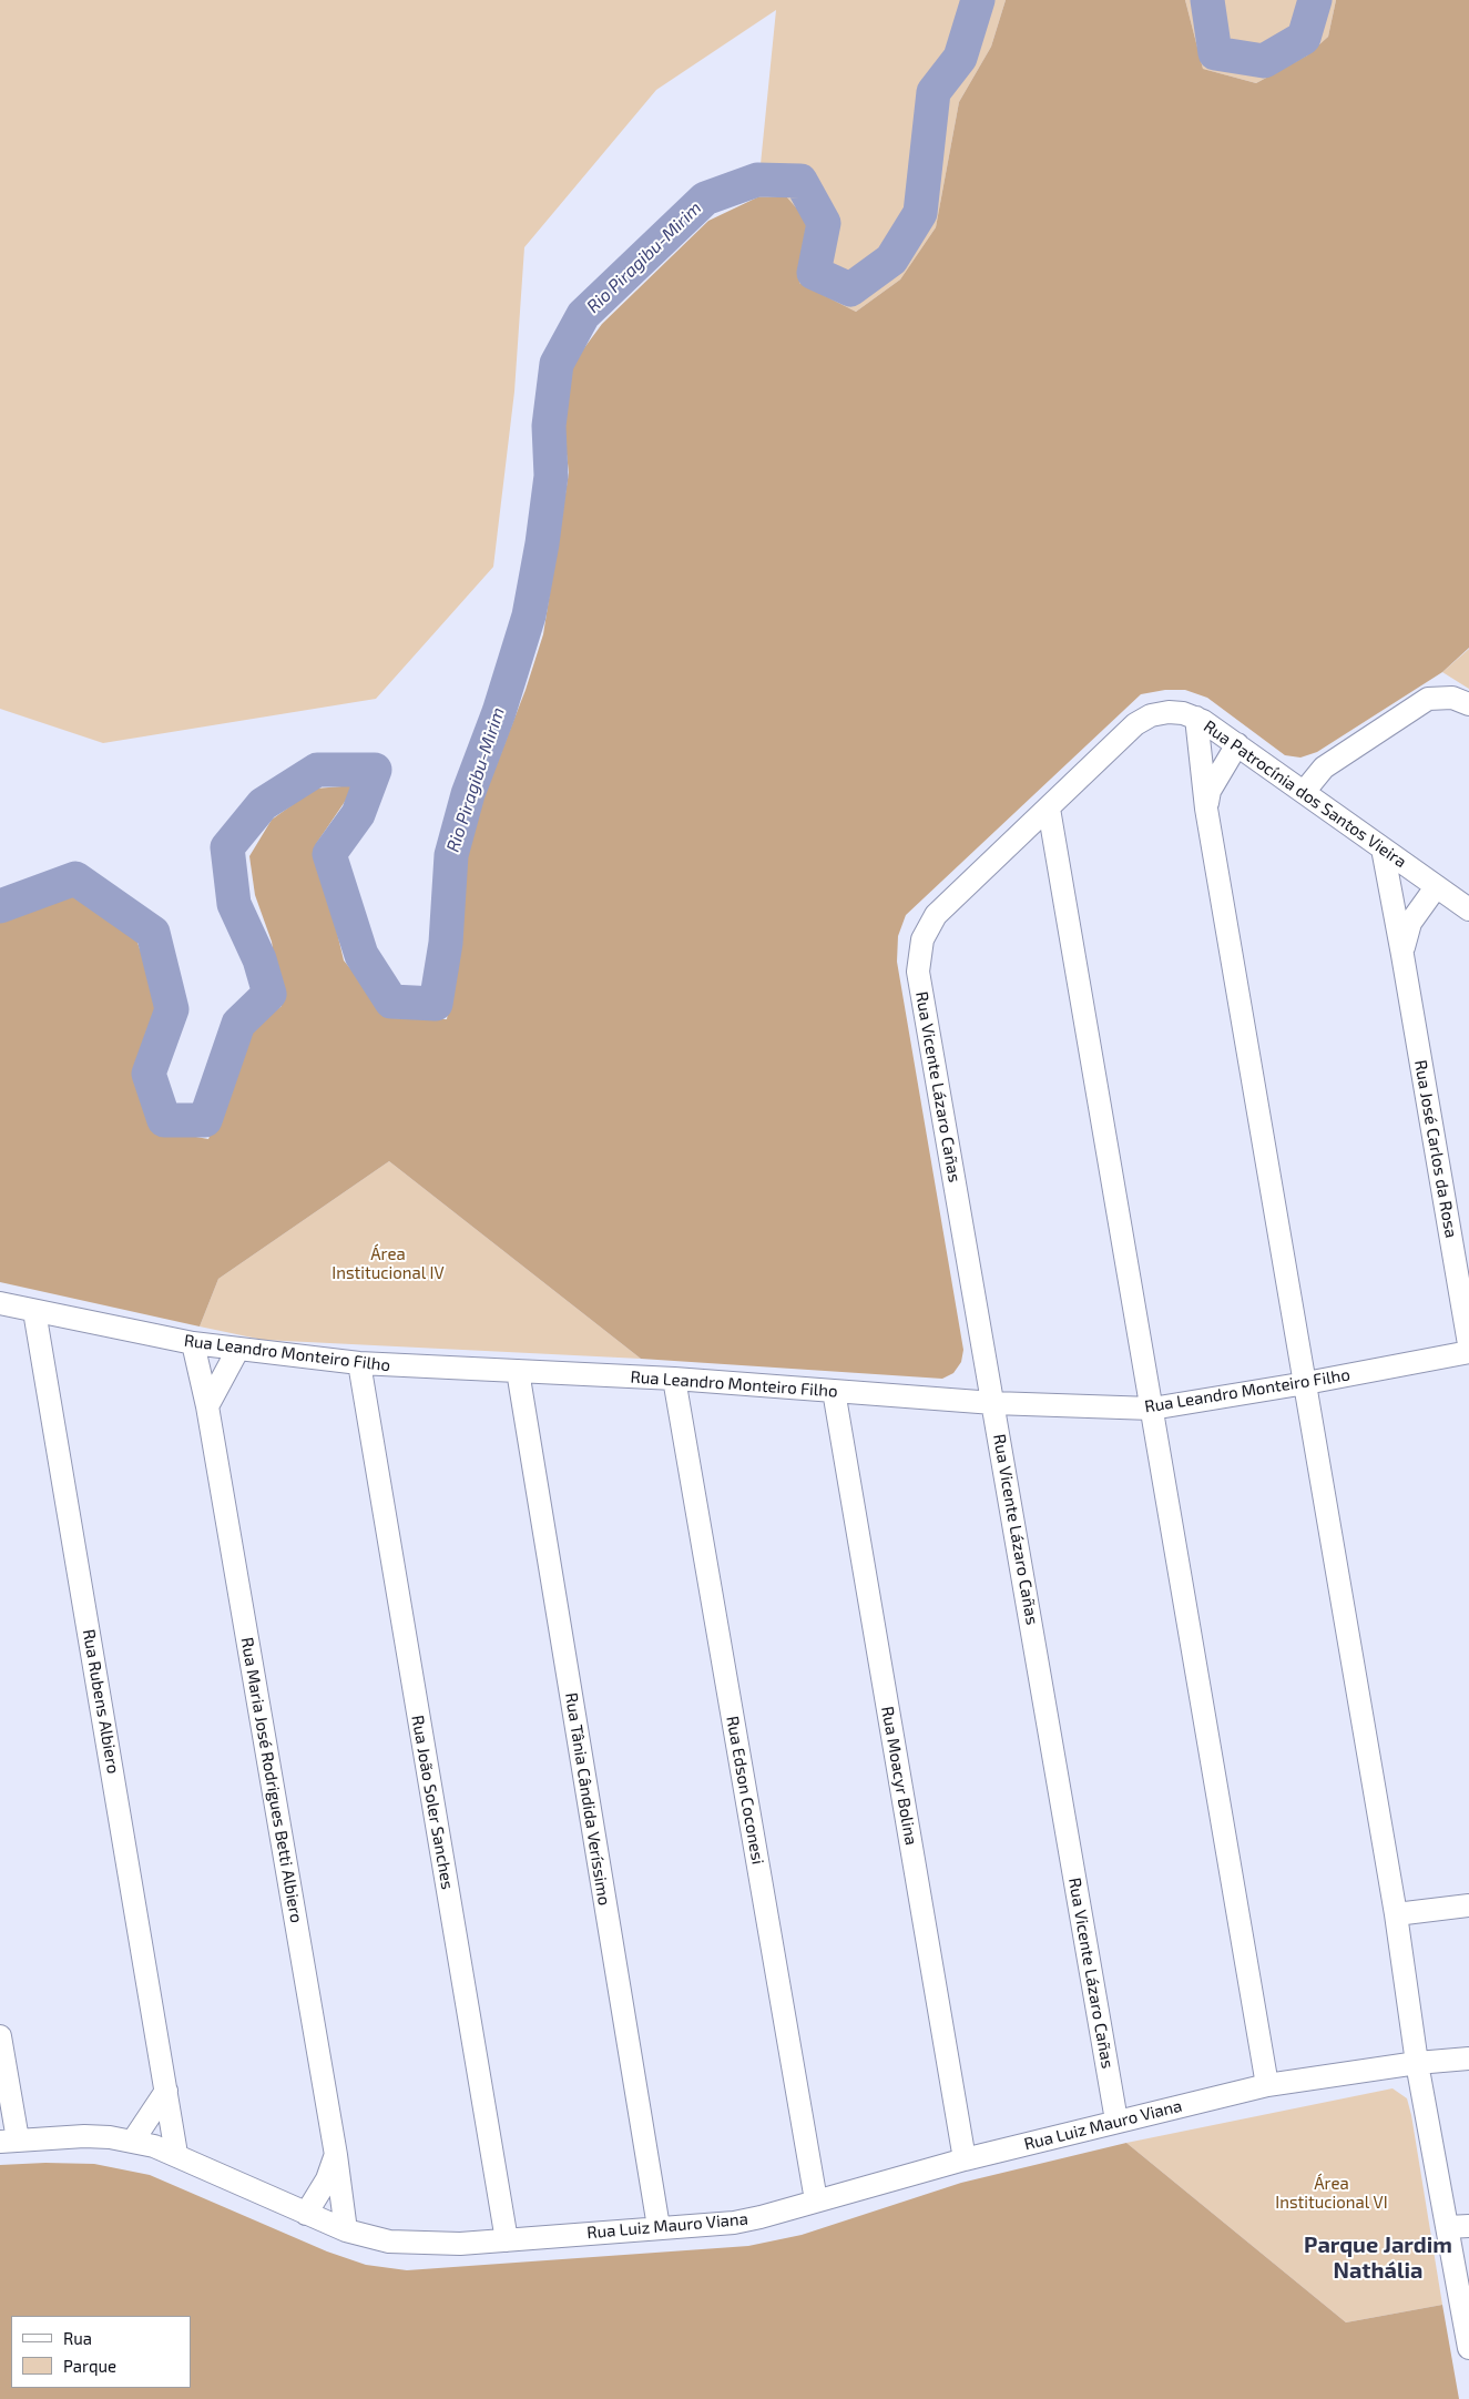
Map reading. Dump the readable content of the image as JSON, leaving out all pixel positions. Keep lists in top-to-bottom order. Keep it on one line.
{"streets":{"street":["Rua Patrocínia dos Santos Vieira","Rua Vicente Lázaro Cañas","Rua José Carlos da Rosa","Rua Leandro Monteiro Filho","Rua Rubens Albiero","Rua Moacyr Bolina","Rua Maria José Rodrigues Betti Albiero","Rua Edson Coconesi","Rua Tânia Cândida Veríssimo","Rua João Soler Sanches","Rua Luiz Mauro Viana"]},"crossings":[["Rua Patrocínia dos Santos Vieira","Rua Vicente Lázaro Cañas"],["Rua Patrocínia dos Santos Vieira","Rua José Carlos da Rosa"],["Rua Vicente Lázaro Cañas","Rua Leandro Monteiro Filho"],["Rua Vicente Lázaro Cañas","Rua Luiz Mauro Viana"],["Rua Leandro Monteiro Filho","Rua Rubens Albiero"],["Rua Leandro Monteiro Filho","Rua Moacyr Bolina"],["Rua Leandro Monteiro Filho","Rua Maria José Rodrigues Betti Albiero"],["Rua Leandro Monteiro Filho","Rua Edson Coconesi"],["Rua Leandro Monteiro Filho","Rua Tânia Cândida Veríssimo"],["Rua Leandro Monteiro Filho","Rua João Soler Sanches"],["Rua Rubens Albiero","Rua Luiz Mauro Viana"],["Rua Moacyr Bolina","Rua Luiz Mauro Viana"],["Rua Maria José Rodrigues Betti Albiero","Rua Luiz Mauro Viana"],["Rua Edson Coconesi","Rua Luiz Mauro Viana"],["Rua Tânia Cândida Veríssimo","Rua Luiz Mauro Viana"],["Rua João Soler Sanches","Rua Luiz Mauro Viana"]],"districts":["Parque Jardim Nathália"],"water":["Rio Piragibu-Mirim"],"parks":["Área Institucional IV","Área Institucional VI"],"legend":["Rua","Parque"]}
